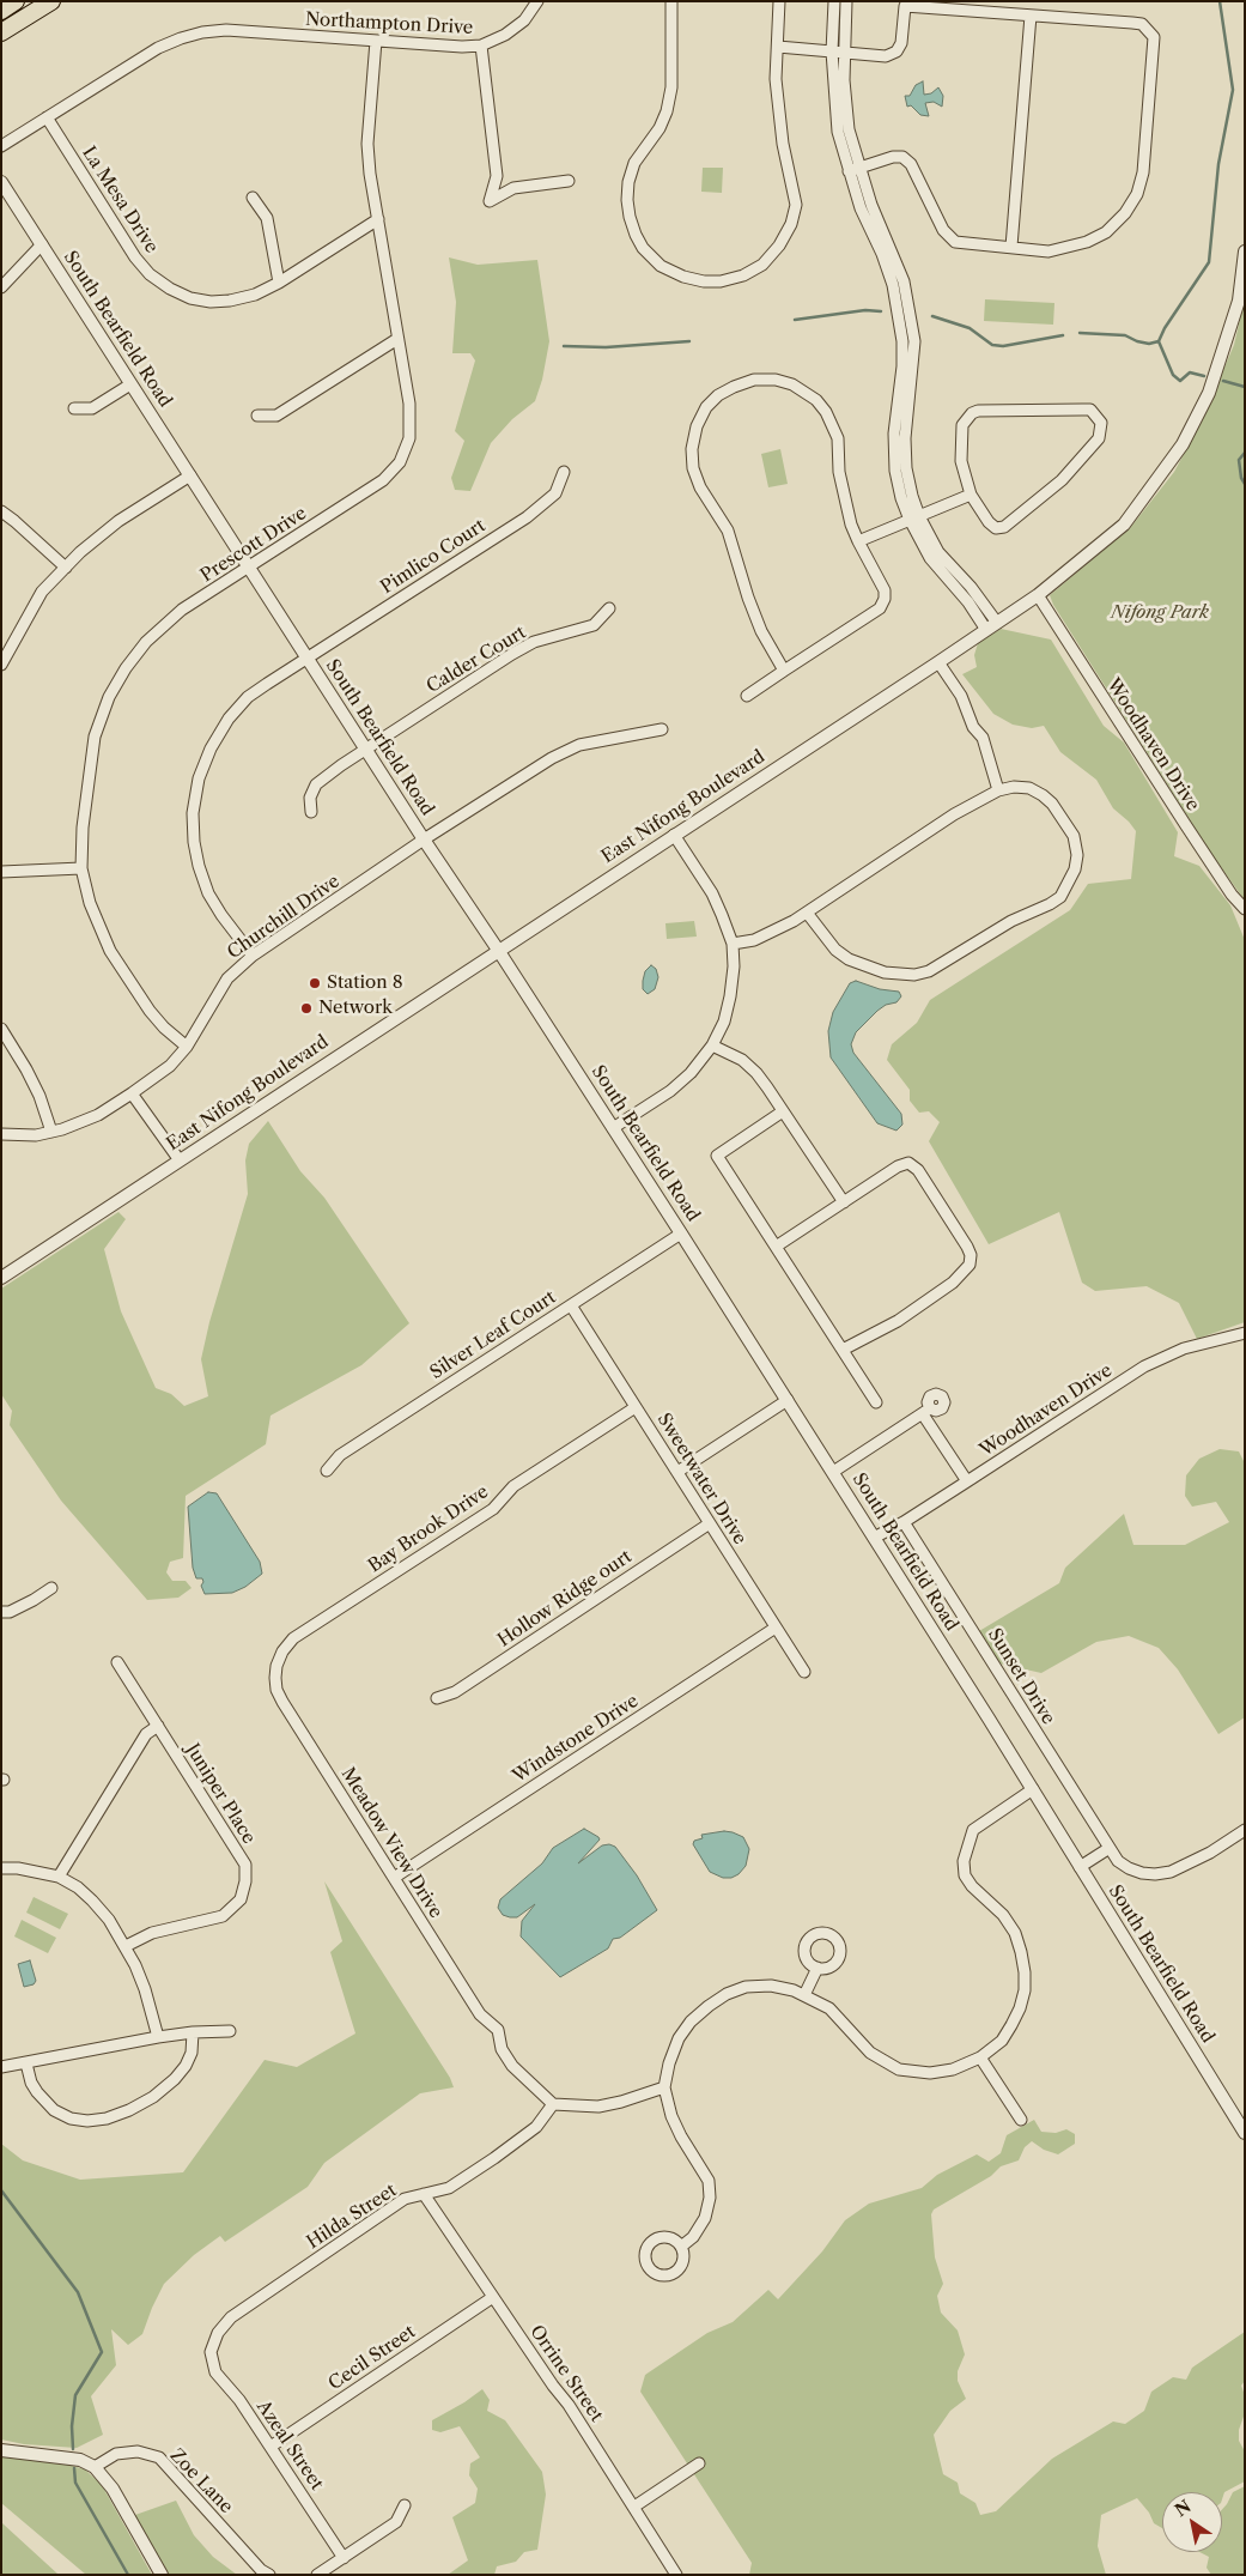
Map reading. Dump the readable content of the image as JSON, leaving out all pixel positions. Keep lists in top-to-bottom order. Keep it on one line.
{"streets":{"street":["Northampton Drive","La Mesa Drive","South Bearfield Road","Prescott Drive","Pimlico Court","Calder Court","Woodhaven Drive","East Nifong Boulevard","Churchill Drive","Silver Leaf Court","Sweetwater Drive","Bay Brook Drive","Hollow Ridge ourt","Sunset Drive","Windstone Drive","Juniper Place","Meadow View Drive","Hilda Street","Cecil Street","Orrine Street","Azeal Street","Zoe Lane"]},"crossings":[["Northampton Drive","La Mesa Drive"],["Northampton Drive","Prescott Drive"],["La Mesa Drive","Prescott Drive"],["South Bearfield Road","Prescott Drive"],["South Bearfield Road","Pimlico Court"],["South Bearfield Road","Calder Court"],["South Bearfield Road","Woodhaven Drive"],["South Bearfield Road","East Nifong Boulevard"],["South Bearfield Road","Churchill Drive"],["South Bearfield Road","Silver Leaf Court"],["Prescott Drive","Churchill Drive"],["Pimlico Court","Churchill Drive"],["Woodhaven Drive","East Nifong Boulevard"],["Woodhaven Drive","Sunset Drive"],["Silver Leaf Court","Sweetwater Drive"],["Sweetwater Drive","Bay Brook Drive"],["Sweetwater Drive","Hollow Ridge ourt"],["Sweetwater Drive","Windstone Drive"],["Bay Brook Drive","Meadow View Drive"],["Windstone Drive","Meadow View Drive"],["Meadow View Drive","Hilda Street"],["Hilda Street","Orrine Street"],["Hilda Street","Azeal Street"],["Cecil Street","Orrine Street"],["Cecil Street","Azeal Street"]],"parks":["Nifong Park"],"places":["Station 8","Network"],"north":"top left"}
